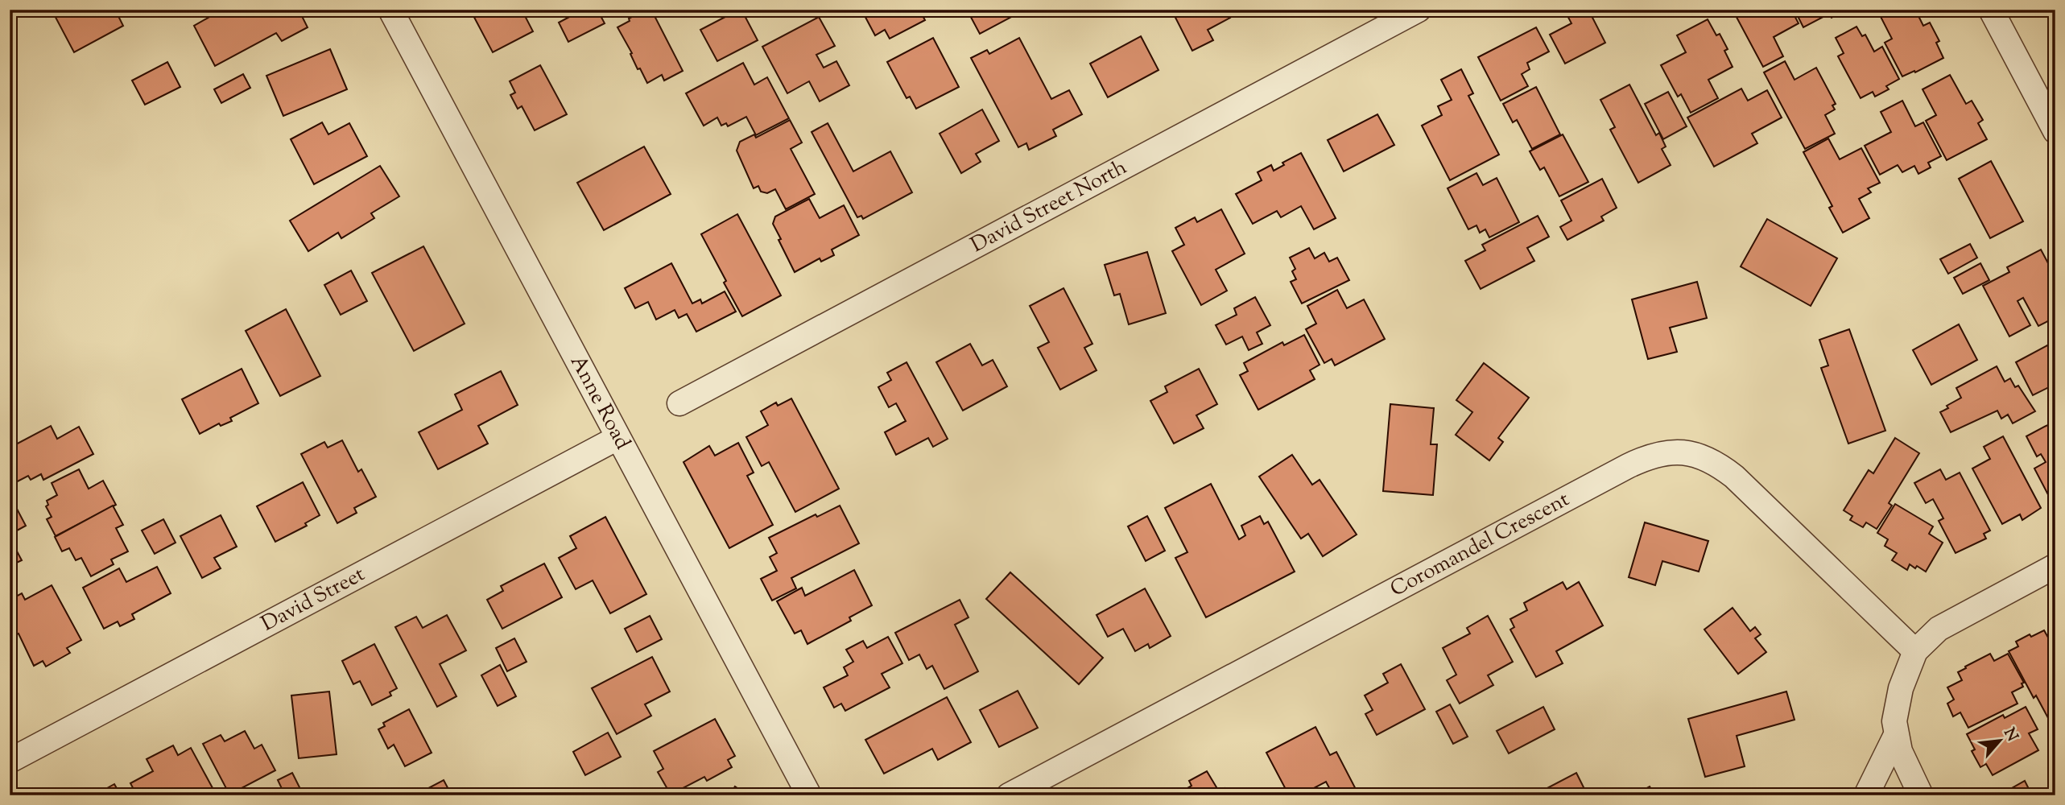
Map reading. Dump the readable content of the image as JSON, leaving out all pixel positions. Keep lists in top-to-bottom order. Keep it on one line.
{"streets":{"street":["David Street North","Anne Road","Coromandel Crescent","David Street"]},"crossings":[["Anne Road","David Street"]],"north":"top right"}
